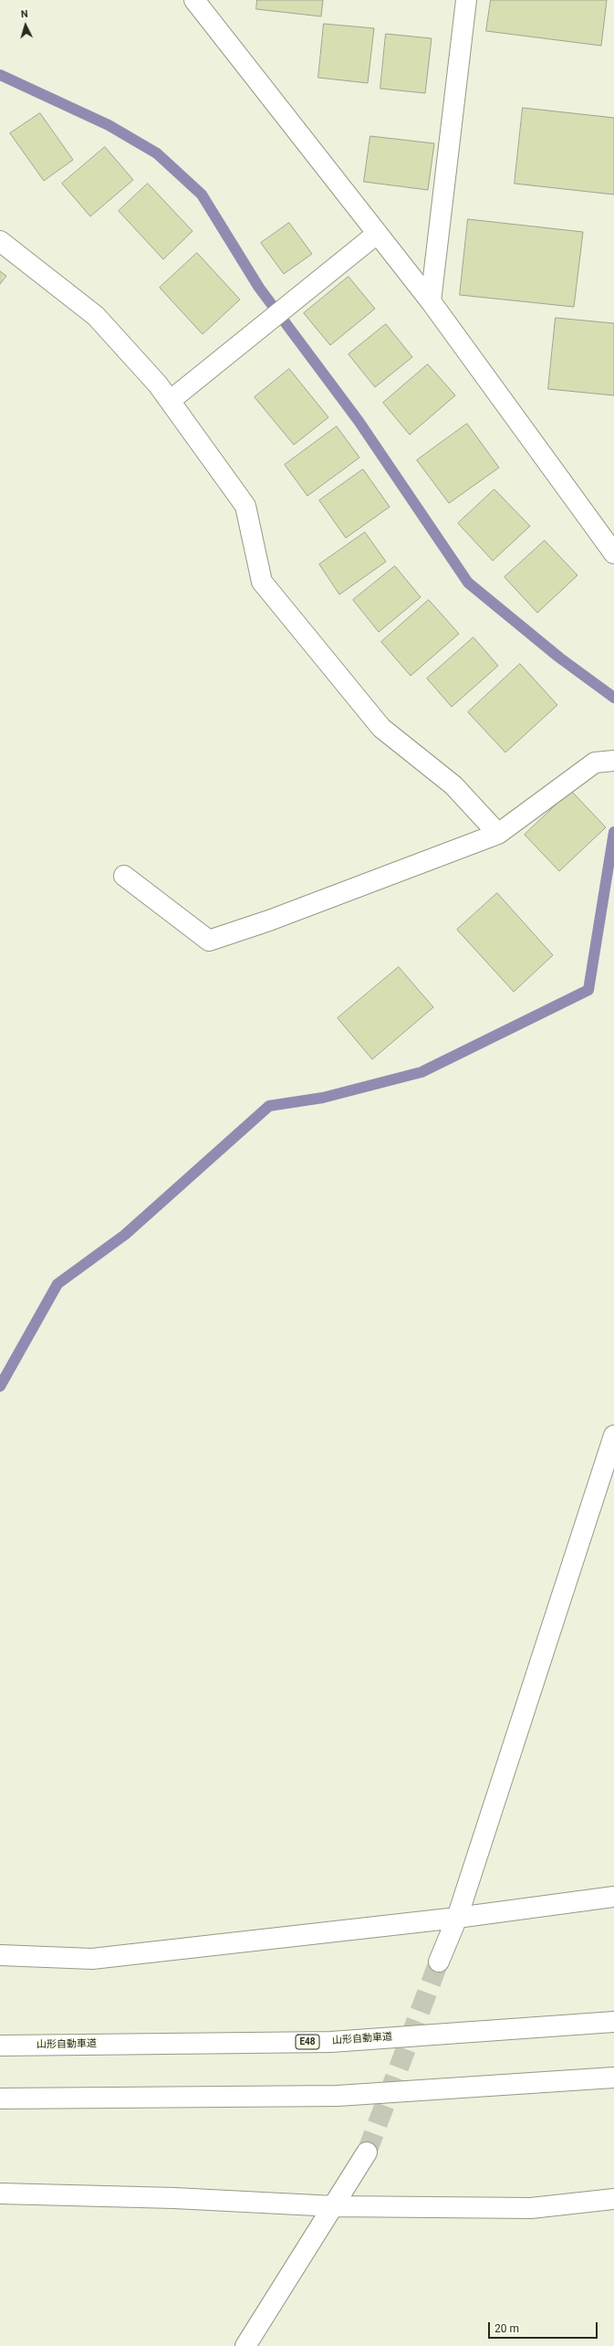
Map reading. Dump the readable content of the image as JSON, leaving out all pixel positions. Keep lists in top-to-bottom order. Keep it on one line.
{"streets":{"main road":["山形自動車道","E48"]},"scale_bar":"20 m","north":"top"}
